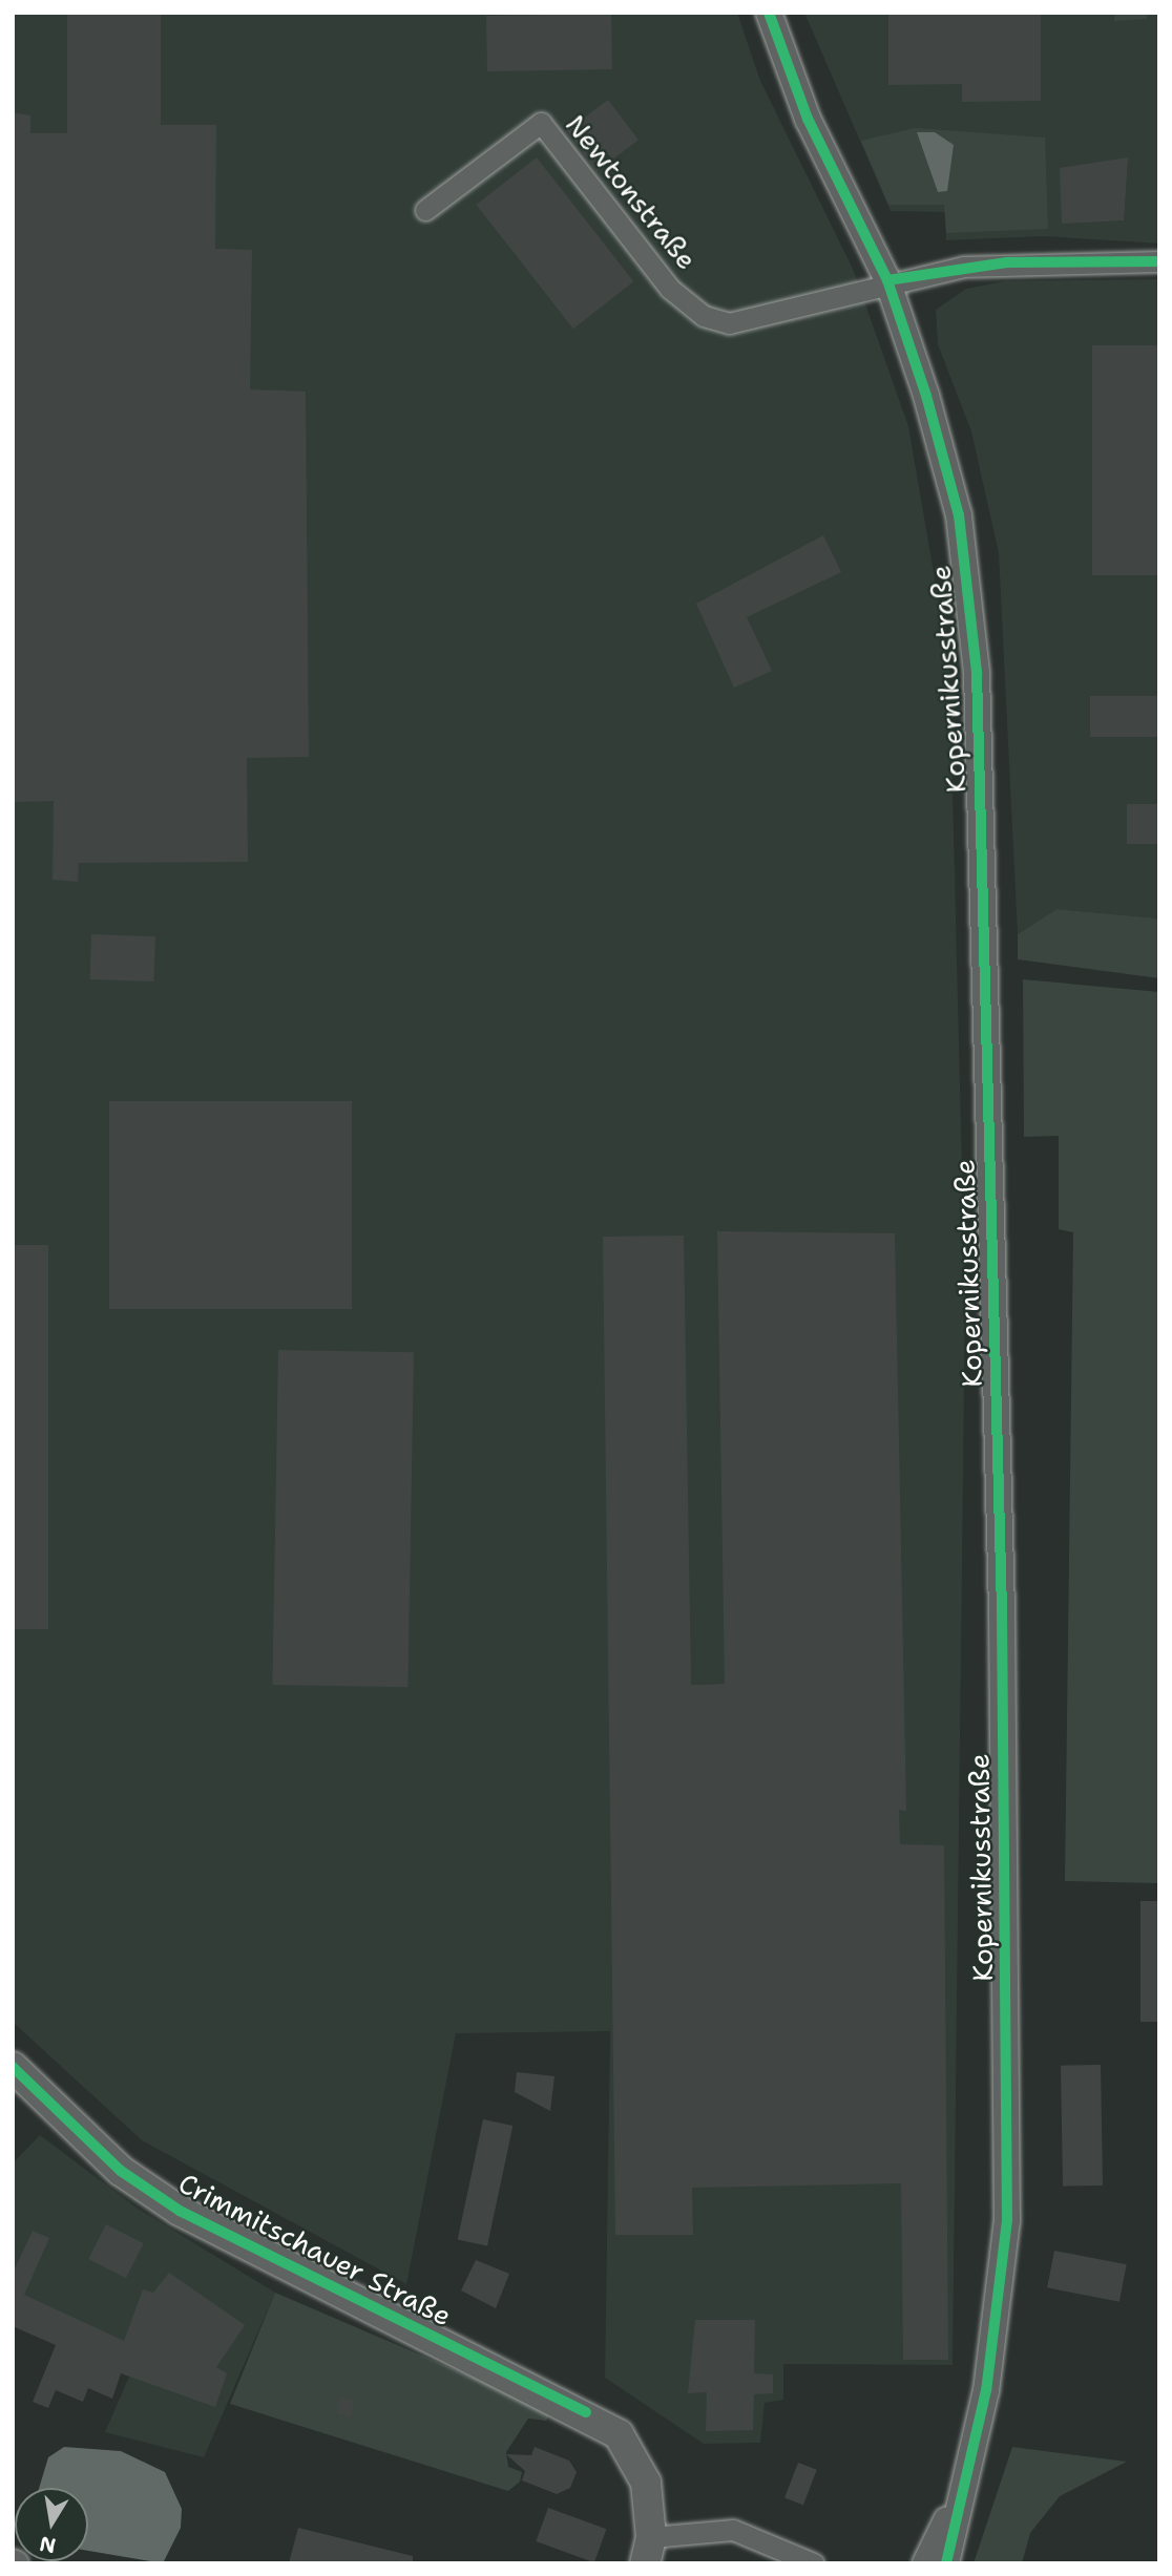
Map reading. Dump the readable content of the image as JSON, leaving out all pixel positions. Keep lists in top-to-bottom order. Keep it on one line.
{"streets":{"main road":["Crimmitschauer Straße"],"street":["Newtonstraße","Kopernikusstraße"]},"crossings":[["Newtonstraße","Kopernikusstraße"]],"north":"bottom"}
